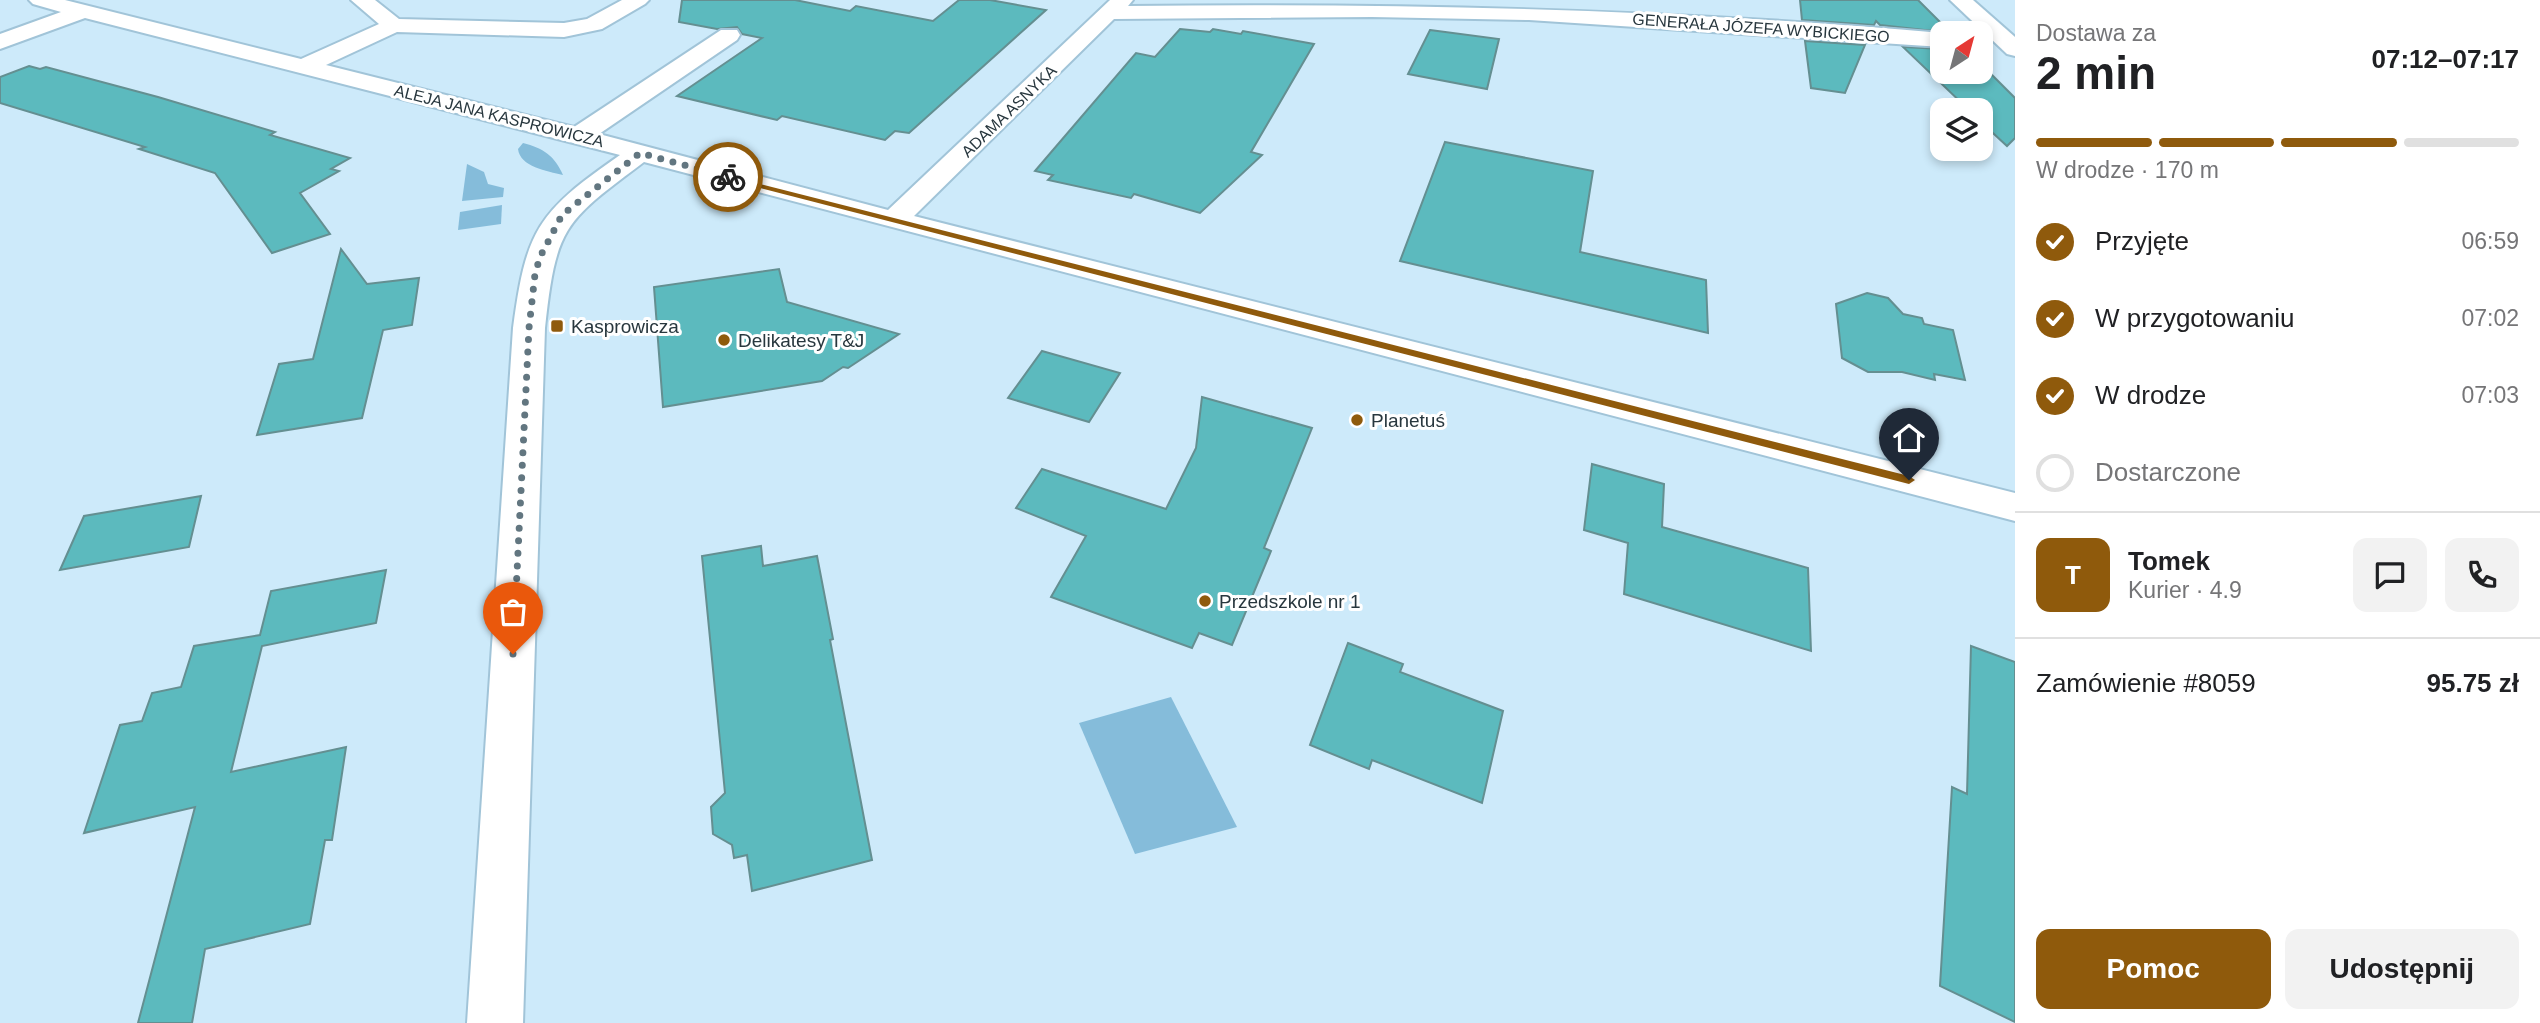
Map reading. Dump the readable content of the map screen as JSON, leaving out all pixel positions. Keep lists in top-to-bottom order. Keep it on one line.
{"streets":{"street":["GENERAŁA JÓZEFA WYBICKIEGO","ADAMA ASNYKA","ALEJA JANA KASPROWICZA"]},"crossings":[["GENERAŁA JÓZEFA WYBICKIEGO","ADAMA ASNYKA"],["ADAMA ASNYKA","ALEJA JANA KASPROWICZA"]],"places":{"transit":["Kasprowicza"],"other":["Delikatesy T&J","Planetuś","Przedszkole nr 1"]},"north":"top right","page":{"heading":["2 min","Dostawa za","07:12–07:17"],"panel":["Tomek","Kurier · 4.9","Zamówienie #8059","95.75 zł"],"bar":"W drodze · 170 m","list":[["Przyjęte","06:59"],["W przygotowaniu","07:02"],["W drodze","07:03"],"Dostarczone"],"round":"T","buttons":["Pomoc","Udostępnij"]}}
